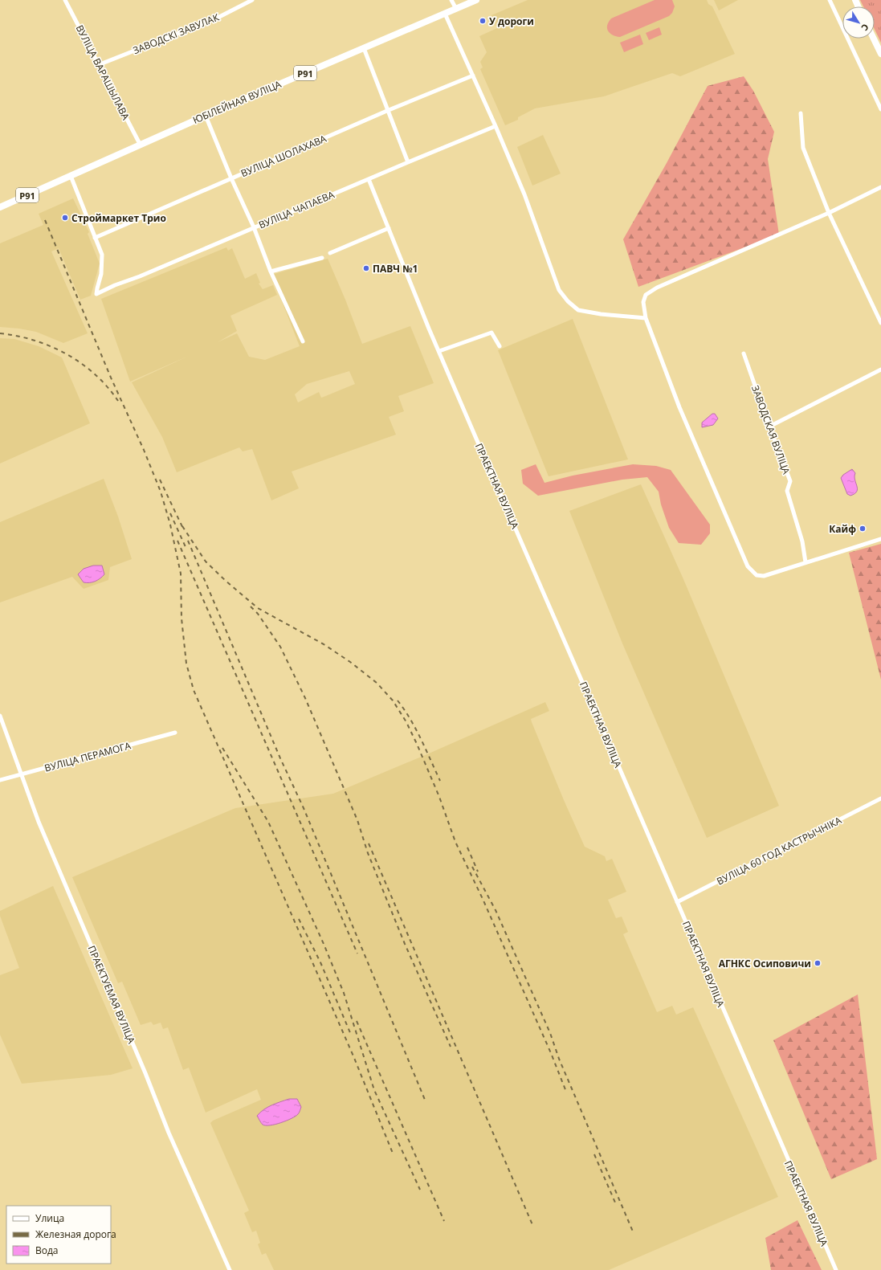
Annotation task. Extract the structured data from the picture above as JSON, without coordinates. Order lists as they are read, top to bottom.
{
  "streets": {
    "main road": ["Р91", "ЮБІЛЕЙНАЯ ВУЛІЦА"],
    "street": [
      "ЗАВОДСКІ ЗАВУЛАК",
      "ВУЛІЦА ВАРАШЫЛАВА",
      "ВУЛІЦА ШОЛАХАВА",
      "ВУЛІЦА ЧАПАЕВА",
      "ЗАВОДСКАЯ ВУЛІЦА",
      "ПРАЕКТНАЯ ВУЛІЦА",
      "ВУЛІЦА ПЕРАМОГА",
      "ВУЛІЦА 60 ГОД КАСТРЫЧНІКА",
      "ПРАЕКТУЕМАЯ ВУЛІЦА"
    ]
  },
  "crossings": [
    ["ЗАВОДСКІ ЗАВУЛАК", "ВУЛІЦА ВАРАШЫЛАВА"],
    ["ВУЛІЦА ВАРАШЫЛАВА", "ЮБІЛЕЙНАЯ ВУЛІЦА"],
    ["ВУЛІЦА ШОЛАХАВА", "ВУЛІЦА ЧАПАЕВА"],
    ["ВУЛІЦА ЧАПАЕВА", "ПРАЕКТНАЯ ВУЛІЦА"],
    ["ПРАЕКТНАЯ ВУЛІЦА", "ВУЛІЦА 60 ГОД КАСТРЫЧНІКА"],
    ["ВУЛІЦА ПЕРАМОГА", "ПРАЕКТУЕМАЯ ВУЛІЦА"]
  ],
  "places": [
    "У дороги",
    "Строймаркет Трио",
    "ПАВЧ №1",
    "Кайф",
    "АГНКС Осиповичи"
  ],
  "legend": ["Улица", "Железная дорога", "Вода"],
  "north": "bottom right"
}
